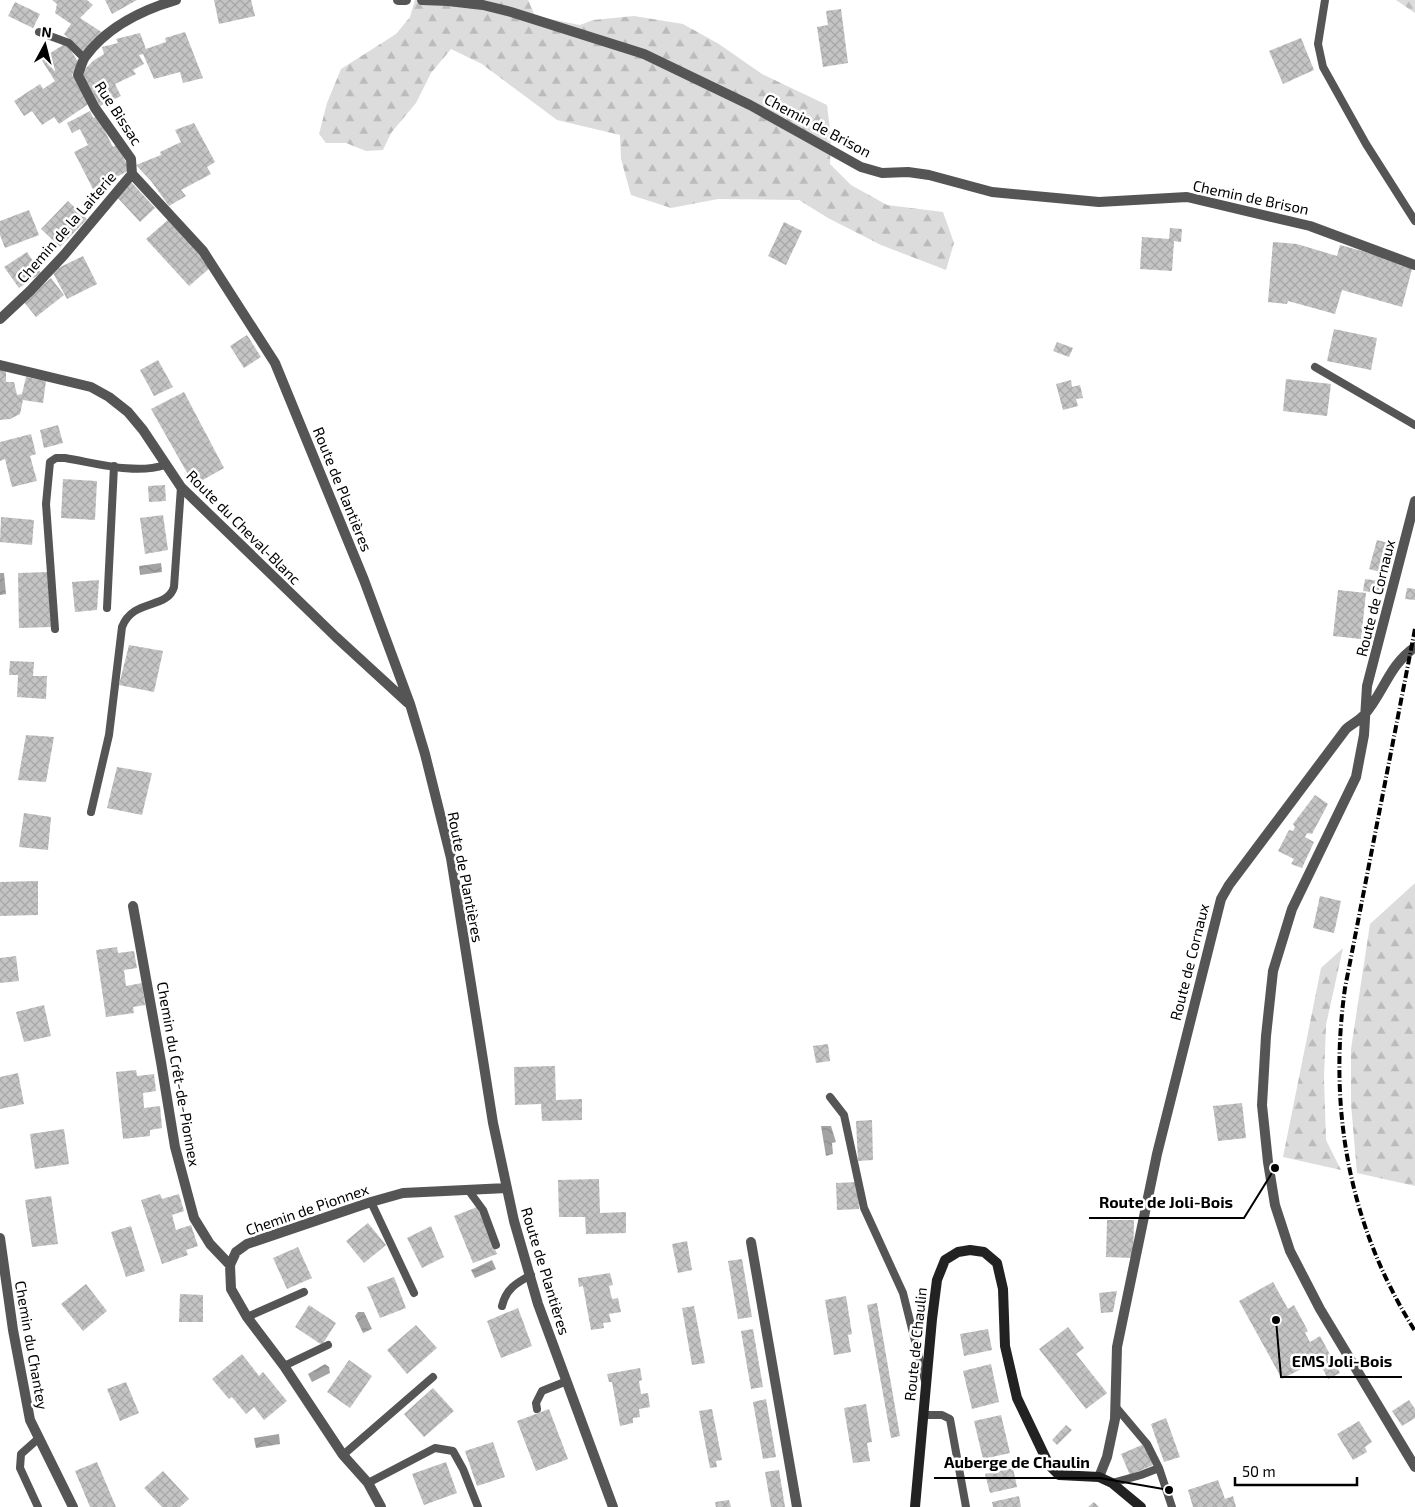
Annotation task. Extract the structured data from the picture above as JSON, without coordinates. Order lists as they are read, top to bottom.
{
  "streets": {
    "street": [
      "Rue Bissac",
      "Chemin de Brison",
      "Chemin de la Laiterie",
      "Route de Plantières",
      "Route du Cheval-Blanc",
      "Route de Cornaux",
      "Chemin du Crêt-de-Pionnex",
      "Chemin de Pionnex",
      "Route de Chaulin",
      "Chemin du Chantey"
    ]
  },
  "crossings": [
    ["Rue Bissac", "Chemin de la Laiterie"],
    ["Rue Bissac", "Route de Plantières"],
    ["Route de Plantières", "Route du Cheval-Blanc"],
    ["Route de Plantières", "Chemin de Pionnex"],
    ["Route de Cornaux", "Route de Chaulin"],
    ["Chemin du Crêt-de-Pionnex", "Chemin de Pionnex"]
  ],
  "places": ["Route de Joli-Bois", "EMS Joli-Bois", "Auberge de Chaulin"],
  "scale_bar": "50 m",
  "north": "top"
}
